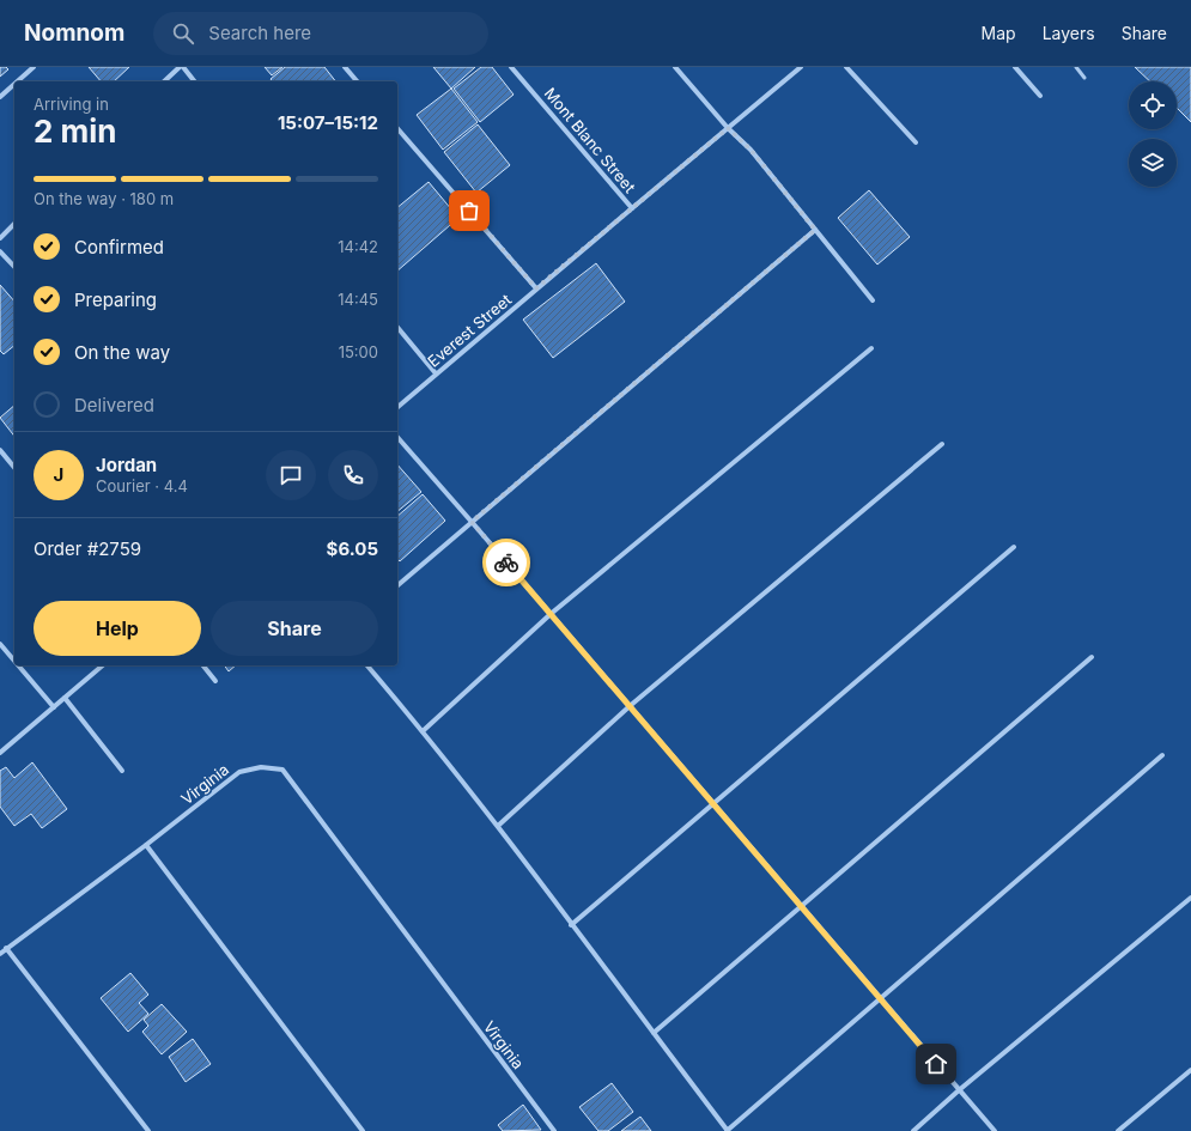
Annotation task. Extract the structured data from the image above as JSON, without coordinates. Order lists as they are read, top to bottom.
{
  "streets": {
    "street": ["Mont Blanc Street", "Everest Street", "Virginia"]
  },
  "crossings": [
    ["Mont Blanc Street", "Everest Street"]
  ],
  "page": {
    "header": "Nomnom",
    "search": "Search here",
    "nav": ["Map", "Layers", "Share"],
    "heading": ["2 min", "Arriving in", "15:07–15:12"],
    "panel": [
      "Jordan",
      "Courier · 4.4",
      "Order #2759",
      "$6.05"
    ],
    "bar": "On the way · 180 m",
    "list": [
      ["Confirmed", "14:42"],
      ["Preparing", "14:45"],
      ["On the way", "15:00"],
      "Delivered"
    ],
    "round": "J",
    "buttons": ["Help", "Share"]
  }
}
